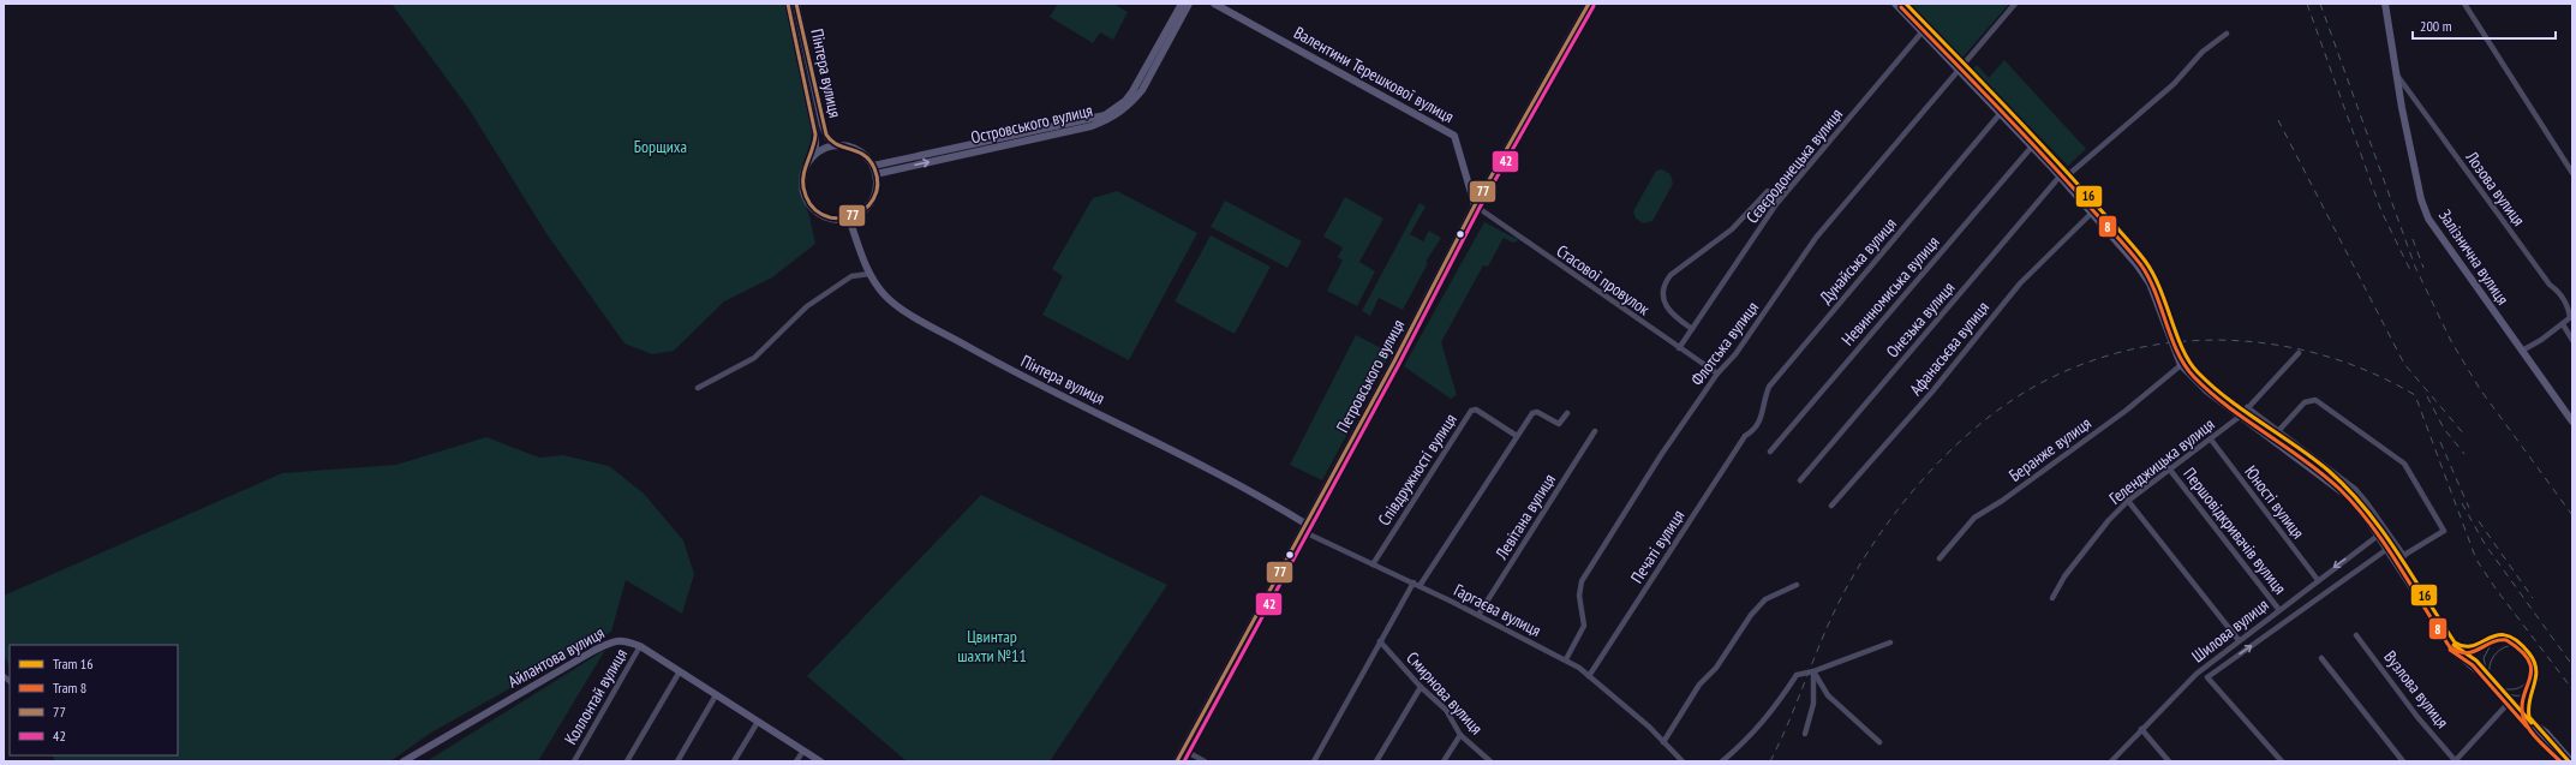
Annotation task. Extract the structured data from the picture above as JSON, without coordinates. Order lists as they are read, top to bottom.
{
  "streets": {
    "street": [
      "Пінтера вулиця",
      "Валентини Терешкової вулиця",
      "Островського вулиця",
      "Сєвєродонецька вулиця",
      "Лозова вулиця",
      "Залізнична вулиця",
      "Дунайська вулиця",
      "Стасової провулок",
      "Невинномиська вулиця",
      "Онезька вулиця",
      "Флотська вулиця",
      "Афанасьєва вулиця",
      "Петровського вулиця",
      "Беранже вулиця",
      "Геленджицька вулиця",
      "Співдружності вулиця",
      "Юності вулиця",
      "Левітана вулиця",
      "Першовідкривачів вулиця",
      "Печаті вулиця",
      "Гаргаєва вулиця",
      "Шилова вулиця",
      "Айлантова вулиця",
      "Вузлова вулиця",
      "Смирнова вулиця",
      "Коллонтай вулиця"
    ]
  },
  "crossings": [
    ["Пінтера вулиця", "Островського вулиця"],
    ["Пінтера вулиця", "Петровського вулиця"],
    ["Пінтера вулиця", "Гаргаєва вулиця"],
    ["Валентини Терешкової вулиця", "Стасової провулок"],
    ["Валентини Терешкової вулиця", "Петровського вулиця"],
    ["Сєвєродонецька вулиця", "Стасової провулок"],
    ["Лозова вулиця", "Залізнична вулиця"],
    ["Дунайська вулиця", "Печаті вулиця"],
    ["Стасової провулок", "Флотська вулиця"],
    ["Стасової провулок", "Петровського вулиця"],
    ["Флотська вулиця", "Гаргаєва вулиця"],
    ["Петровського вулиця", "Гаргаєва вулиця"],
    ["Геленджицька вулиця", "Юності вулиця"],
    ["Геленджицька вулиця", "Першовідкривачів вулиця"],
    ["Співдружності вулиця", "Гаргаєва вулиця"],
    ["Юності вулиця", "Шилова вулиця"],
    ["Левітана вулиця", "Гаргаєва вулиця"],
    ["Першовідкривачів вулиця", "Шилова вулиця"],
    ["Печаті вулиця", "Гаргаєва вулиця"],
    ["Айлантова вулиця", "Коллонтай вулиця"]
  ],
  "parks": ["Борщиха", "Цвинтар шахти №11"],
  "lines": [
    "tram line 16",
    "transit line 77",
    "transit line 42",
    "tram line 8"
  ],
  "legend": [
    "Tram 16",
    "Tram 8",
    "77",
    "42"
  ],
  "scale_bar": "200 m"
}
